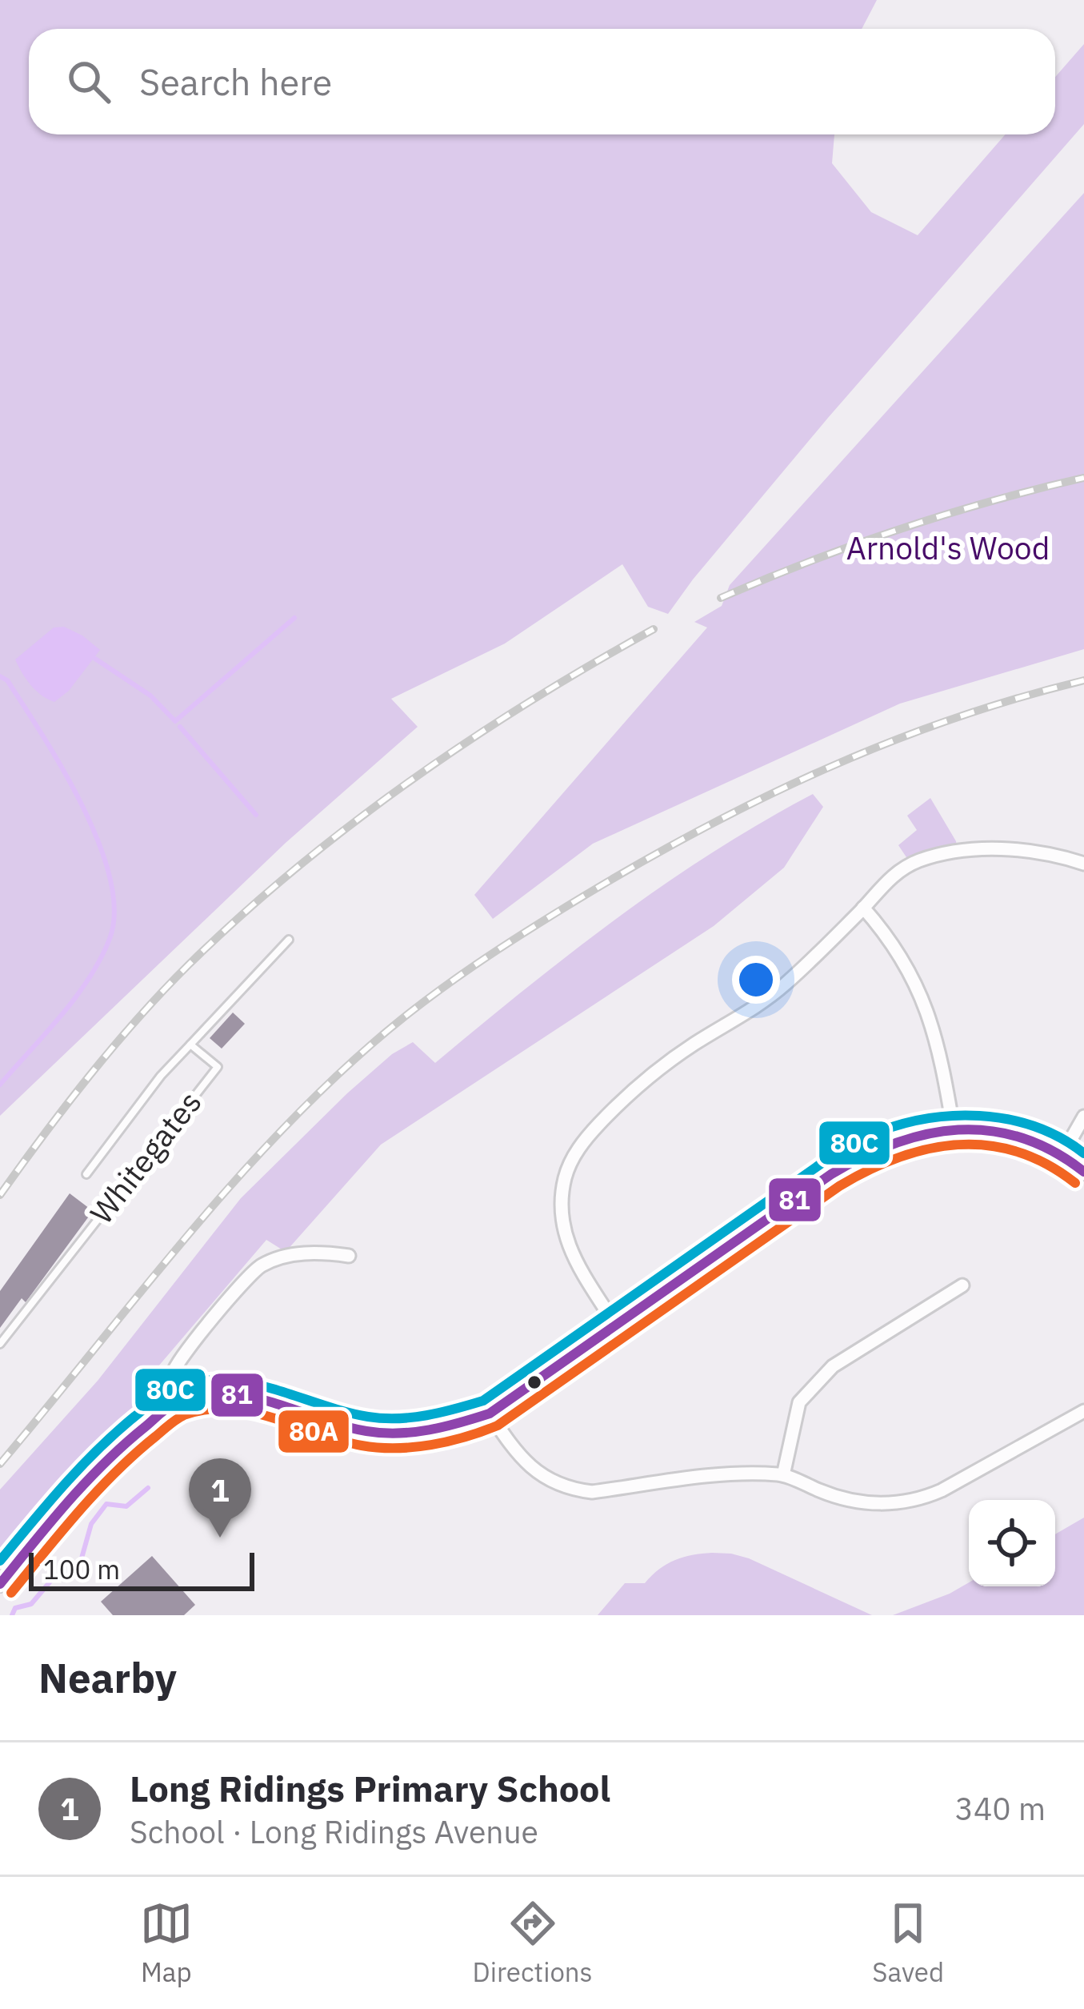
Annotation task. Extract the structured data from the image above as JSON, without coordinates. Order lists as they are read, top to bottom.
{
  "streets": {
    "lane": ["Whitegates"]
  },
  "parks": ["Arnold's Wood"],
  "lines": ["transit line 80C", "transit line 81", "transit line 80A"],
  "scale_bar": "100 m",
  "page": {
    "search": "Search here",
    "pins": "1",
    "scale": "100 m",
    "heading": "Nearby",
    "list": [
      {
        "mark": "1",
        "name": "Long Ridings Primary School",
        "note": "School · Long Ridings Avenue",
        "value": "340 m"
      }
    ],
    "nav": ["Map", "Directions", "Saved"]
  }
}
